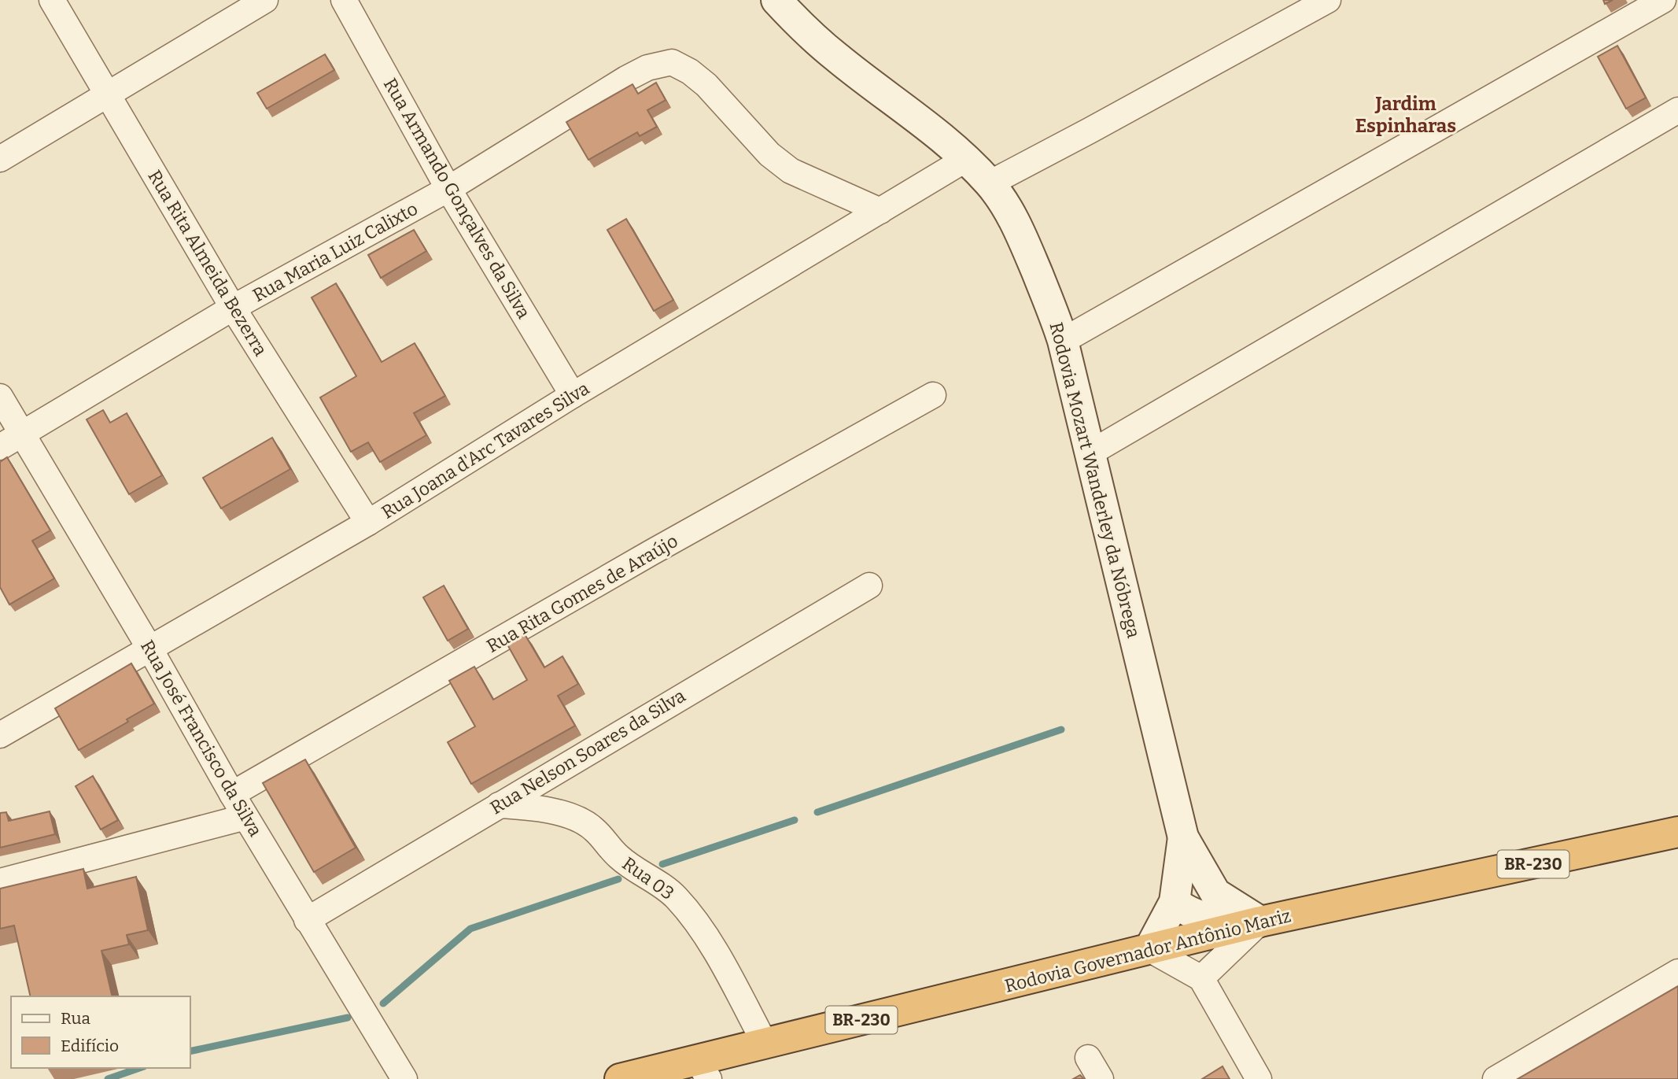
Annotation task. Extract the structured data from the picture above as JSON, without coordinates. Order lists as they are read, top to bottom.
{
  "streets": {
    "highway": ["BR-230", "Rodovia Governador Antônio Mariz"],
    "main road": ["Rodovia Mozart Wanderley da Nóbrega"],
    "street": [
      "Rua Armando Gonçalves da Silva",
      "Rua Maria Luiz Calixto",
      "Rua Rita Almeida Bezerra",
      "Rua Joana d'Arc Tavares Silva",
      "Rua Rita Gomes de Araújo",
      "Rua José Francisco da Silva",
      "Rua Nelson Soares da Silva",
      "Rua 03"
    ]
  },
  "crossings": [
    ["Rua Armando Gonçalves da Silva", "Rua Maria Luiz Calixto"],
    ["Rua Armando Gonçalves da Silva", "Rua Joana d'Arc Tavares Silva"],
    ["Rua Maria Luiz Calixto", "Rua Rita Almeida Bezerra"],
    ["Rua Maria Luiz Calixto", "Rua Joana d'Arc Tavares Silva"],
    ["Rua Maria Luiz Calixto", "Rua José Francisco da Silva"],
    ["Rua Rita Almeida Bezerra", "Rua Joana d'Arc Tavares Silva"],
    ["Rua Joana d'Arc Tavares Silva", "Rodovia Mozart Wanderley da Nóbrega"],
    ["Rua Joana d'Arc Tavares Silva", "Rua José Francisco da Silva"],
    ["Rodovia Mozart Wanderley da Nóbrega", "Rodovia Governador Antônio Mariz"],
    ["Rua Rita Gomes de Araújo", "Rua José Francisco da Silva"],
    ["Rua José Francisco da Silva", "Rua Nelson Soares da Silva"],
    ["Rua Nelson Soares da Silva", "Rua 03"],
    ["Rua 03", "Rodovia Governador Antônio Mariz"]
  ],
  "districts": ["Jardim Espinharas"],
  "legend": ["Rua", "Edifício"]
}
